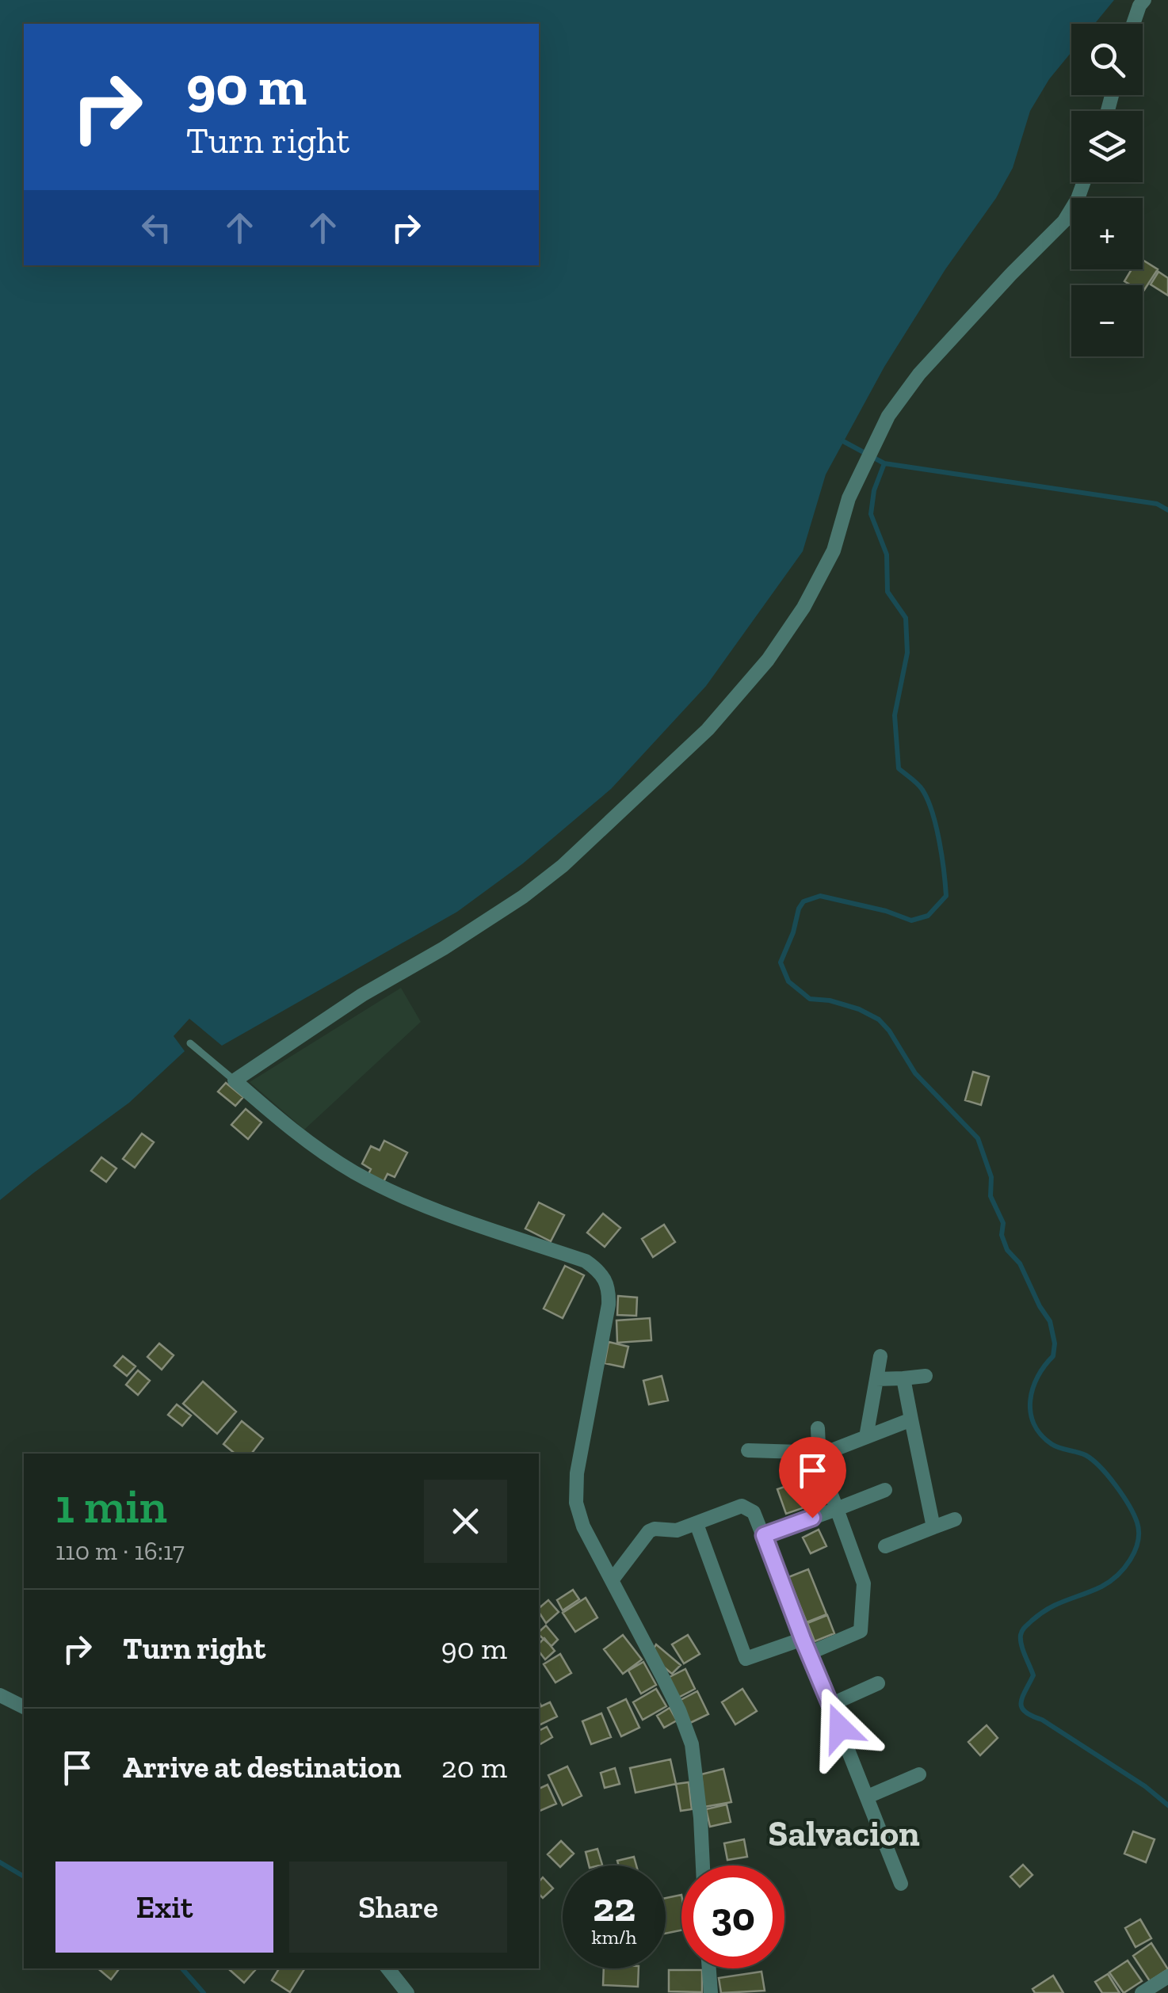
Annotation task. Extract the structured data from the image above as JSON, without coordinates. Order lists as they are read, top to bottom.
{
  "districts": ["Salvacion"],
  "page": {
    "map_buttons": ["+", "−"],
    "turn": ["90 m", "Turn right"],
    "heading": ["1 min", "110 m · 16:17"],
    "list": [
      {
        "name": "Turn right",
        "value": "90 m"
      },
      {
        "name": "Arrive at destination",
        "value": "20 m"
      }
    ],
    "buttons": ["Exit", "Share"],
    "speed": "22 km/h",
    "limit": "30"
  }
}
